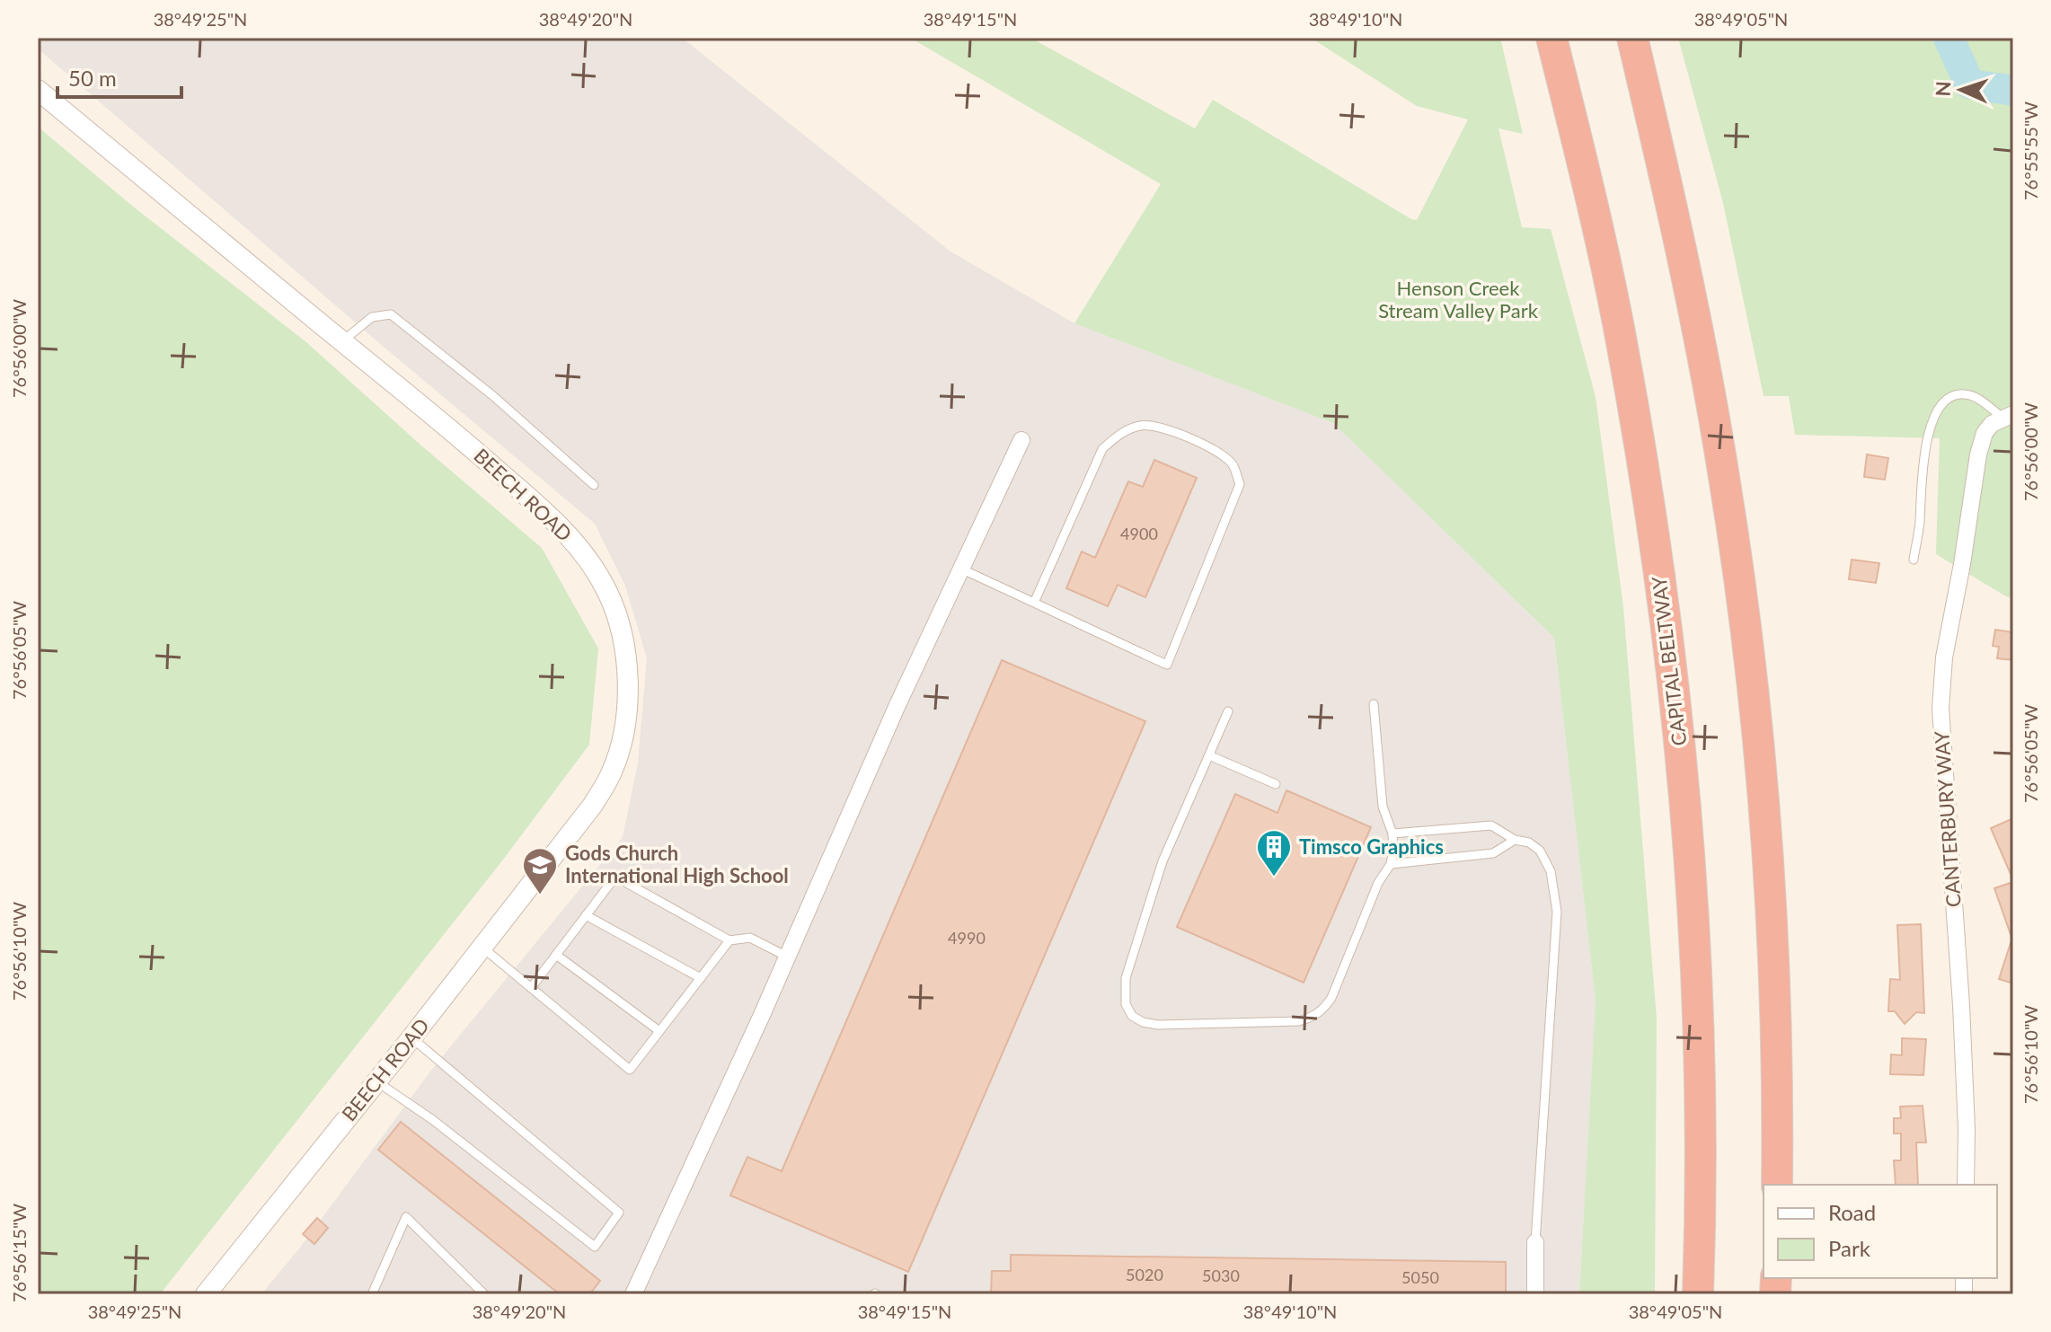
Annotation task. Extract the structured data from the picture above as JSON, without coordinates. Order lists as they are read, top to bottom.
{
  "streets": {
    "highway": ["CAPITAL BELTWAY"],
    "street": ["BEECH ROAD", "CANTERBURY WAY"]
  },
  "parks": ["Henson Creek Stream Valley Park"],
  "places": {
    "building": ["Timsco Graphics"],
    "school or university": ["Gods Church International High School"]
  },
  "house_numbers": [
    "4900",
    "4990",
    "5020",
    "5030",
    "5050"
  ],
  "legend": ["Road", "Park"],
  "scale_bar": "50 m",
  "north": "left",
  "coordinates": [
    "38°49'25\"N",
    "38°49'20\"N",
    "38°49'15\"N",
    "38°49'10\"N",
    "38°49'05\"N",
    "76°55'55\"W",
    "76°56'00\"W",
    "76°56'05\"W",
    "76°56'10\"W",
    "76°56'15\"W"
  ]
}
